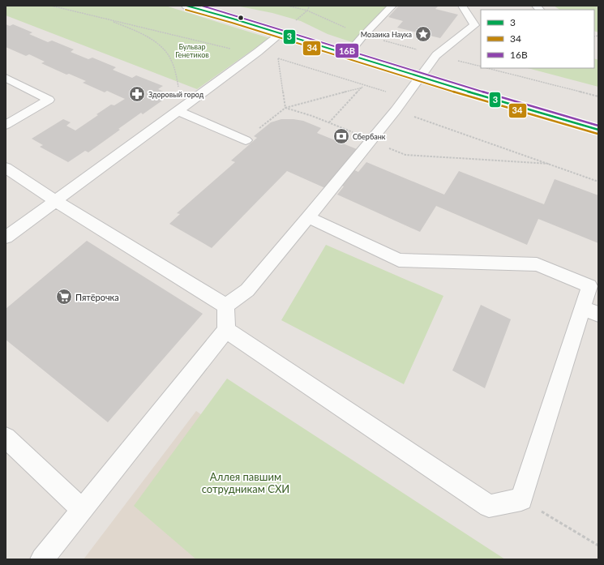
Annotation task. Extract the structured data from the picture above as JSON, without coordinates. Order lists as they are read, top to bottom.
{
  "parks": ["Бульвар Генетиков", "Аллея павшим сотрудникам СХИ"],
  "places": {
    "place": ["Мозаика Наука"],
    "pharmacy": ["Здоровый город"],
    "bank": ["Сбербанк"],
    "supermarket": ["Пятёрочка"]
  },
  "lines": ["transit line 3", "transit line 16В", "transit line 34"],
  "legend": ["3", "34", "16В"]
}
